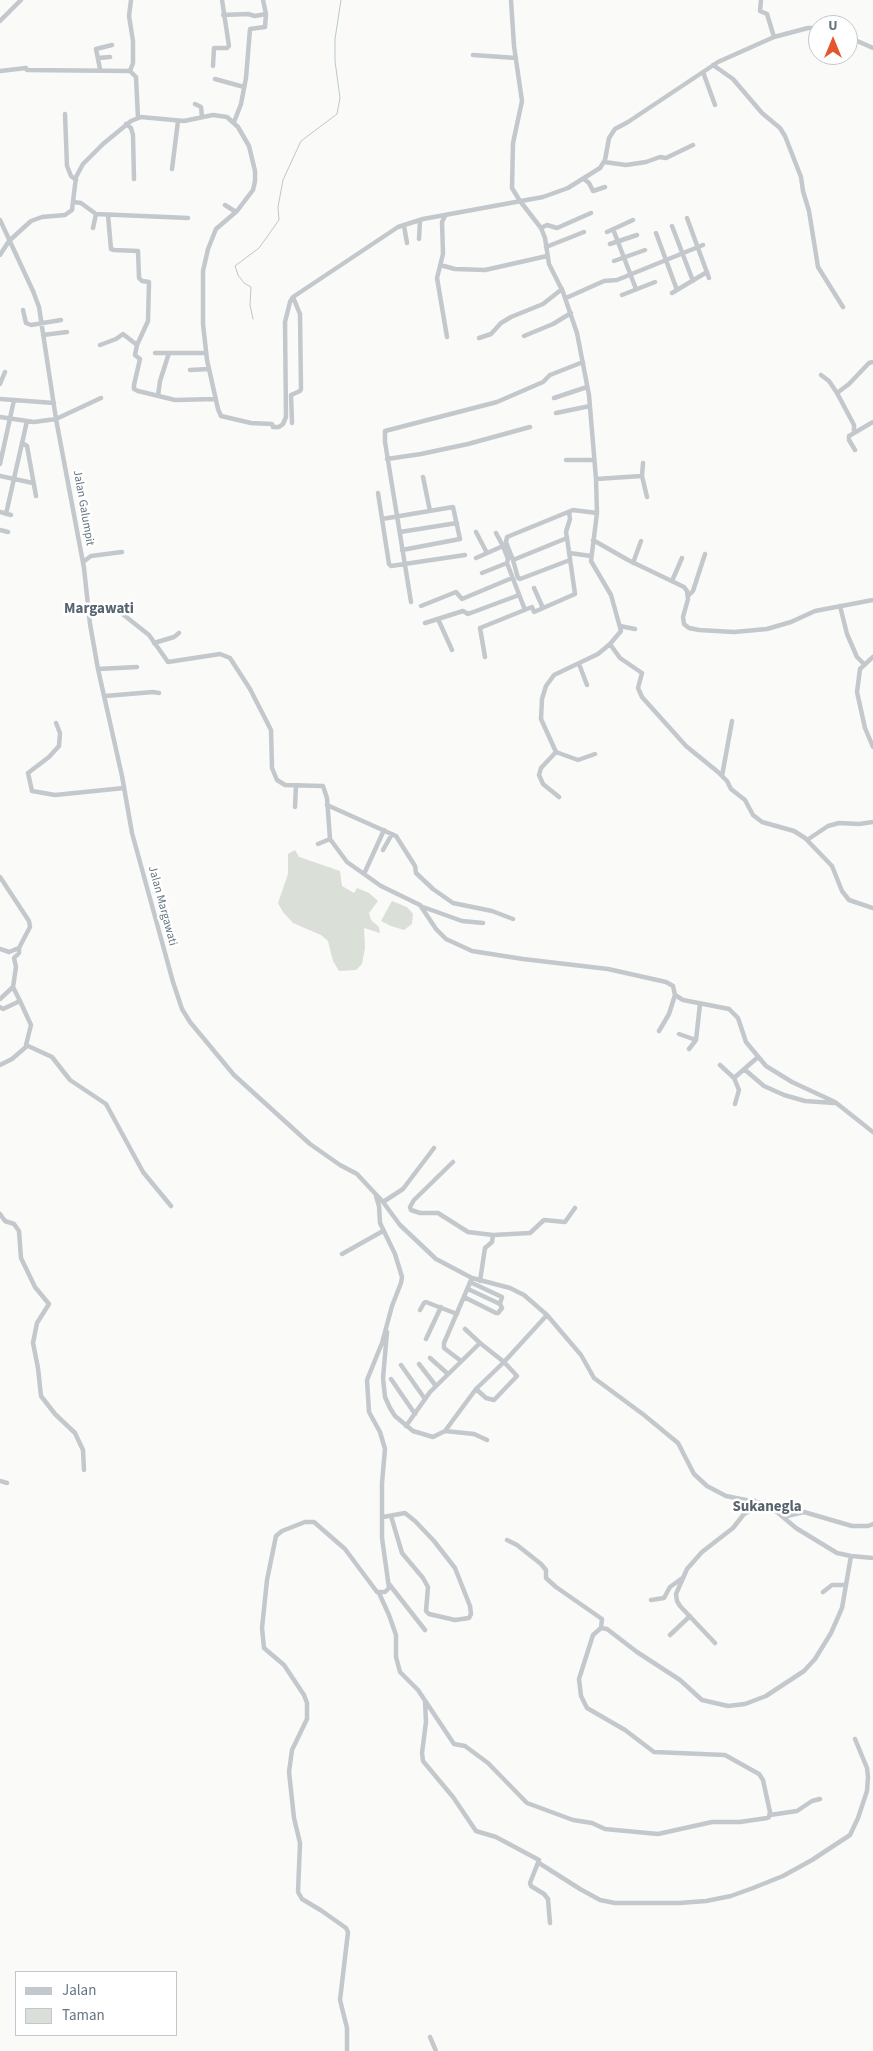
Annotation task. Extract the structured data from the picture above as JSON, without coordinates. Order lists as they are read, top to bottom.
{
  "streets": {
    "street": ["Jalan Galumpit", "Jalan Margawati"]
  },
  "crossings": [
    ["Jalan Galumpit", "Jalan Margawati"]
  ],
  "districts": ["Margawati", "Sukanegla"],
  "legend": ["Jalan", "Taman"],
  "north": "top"
}
